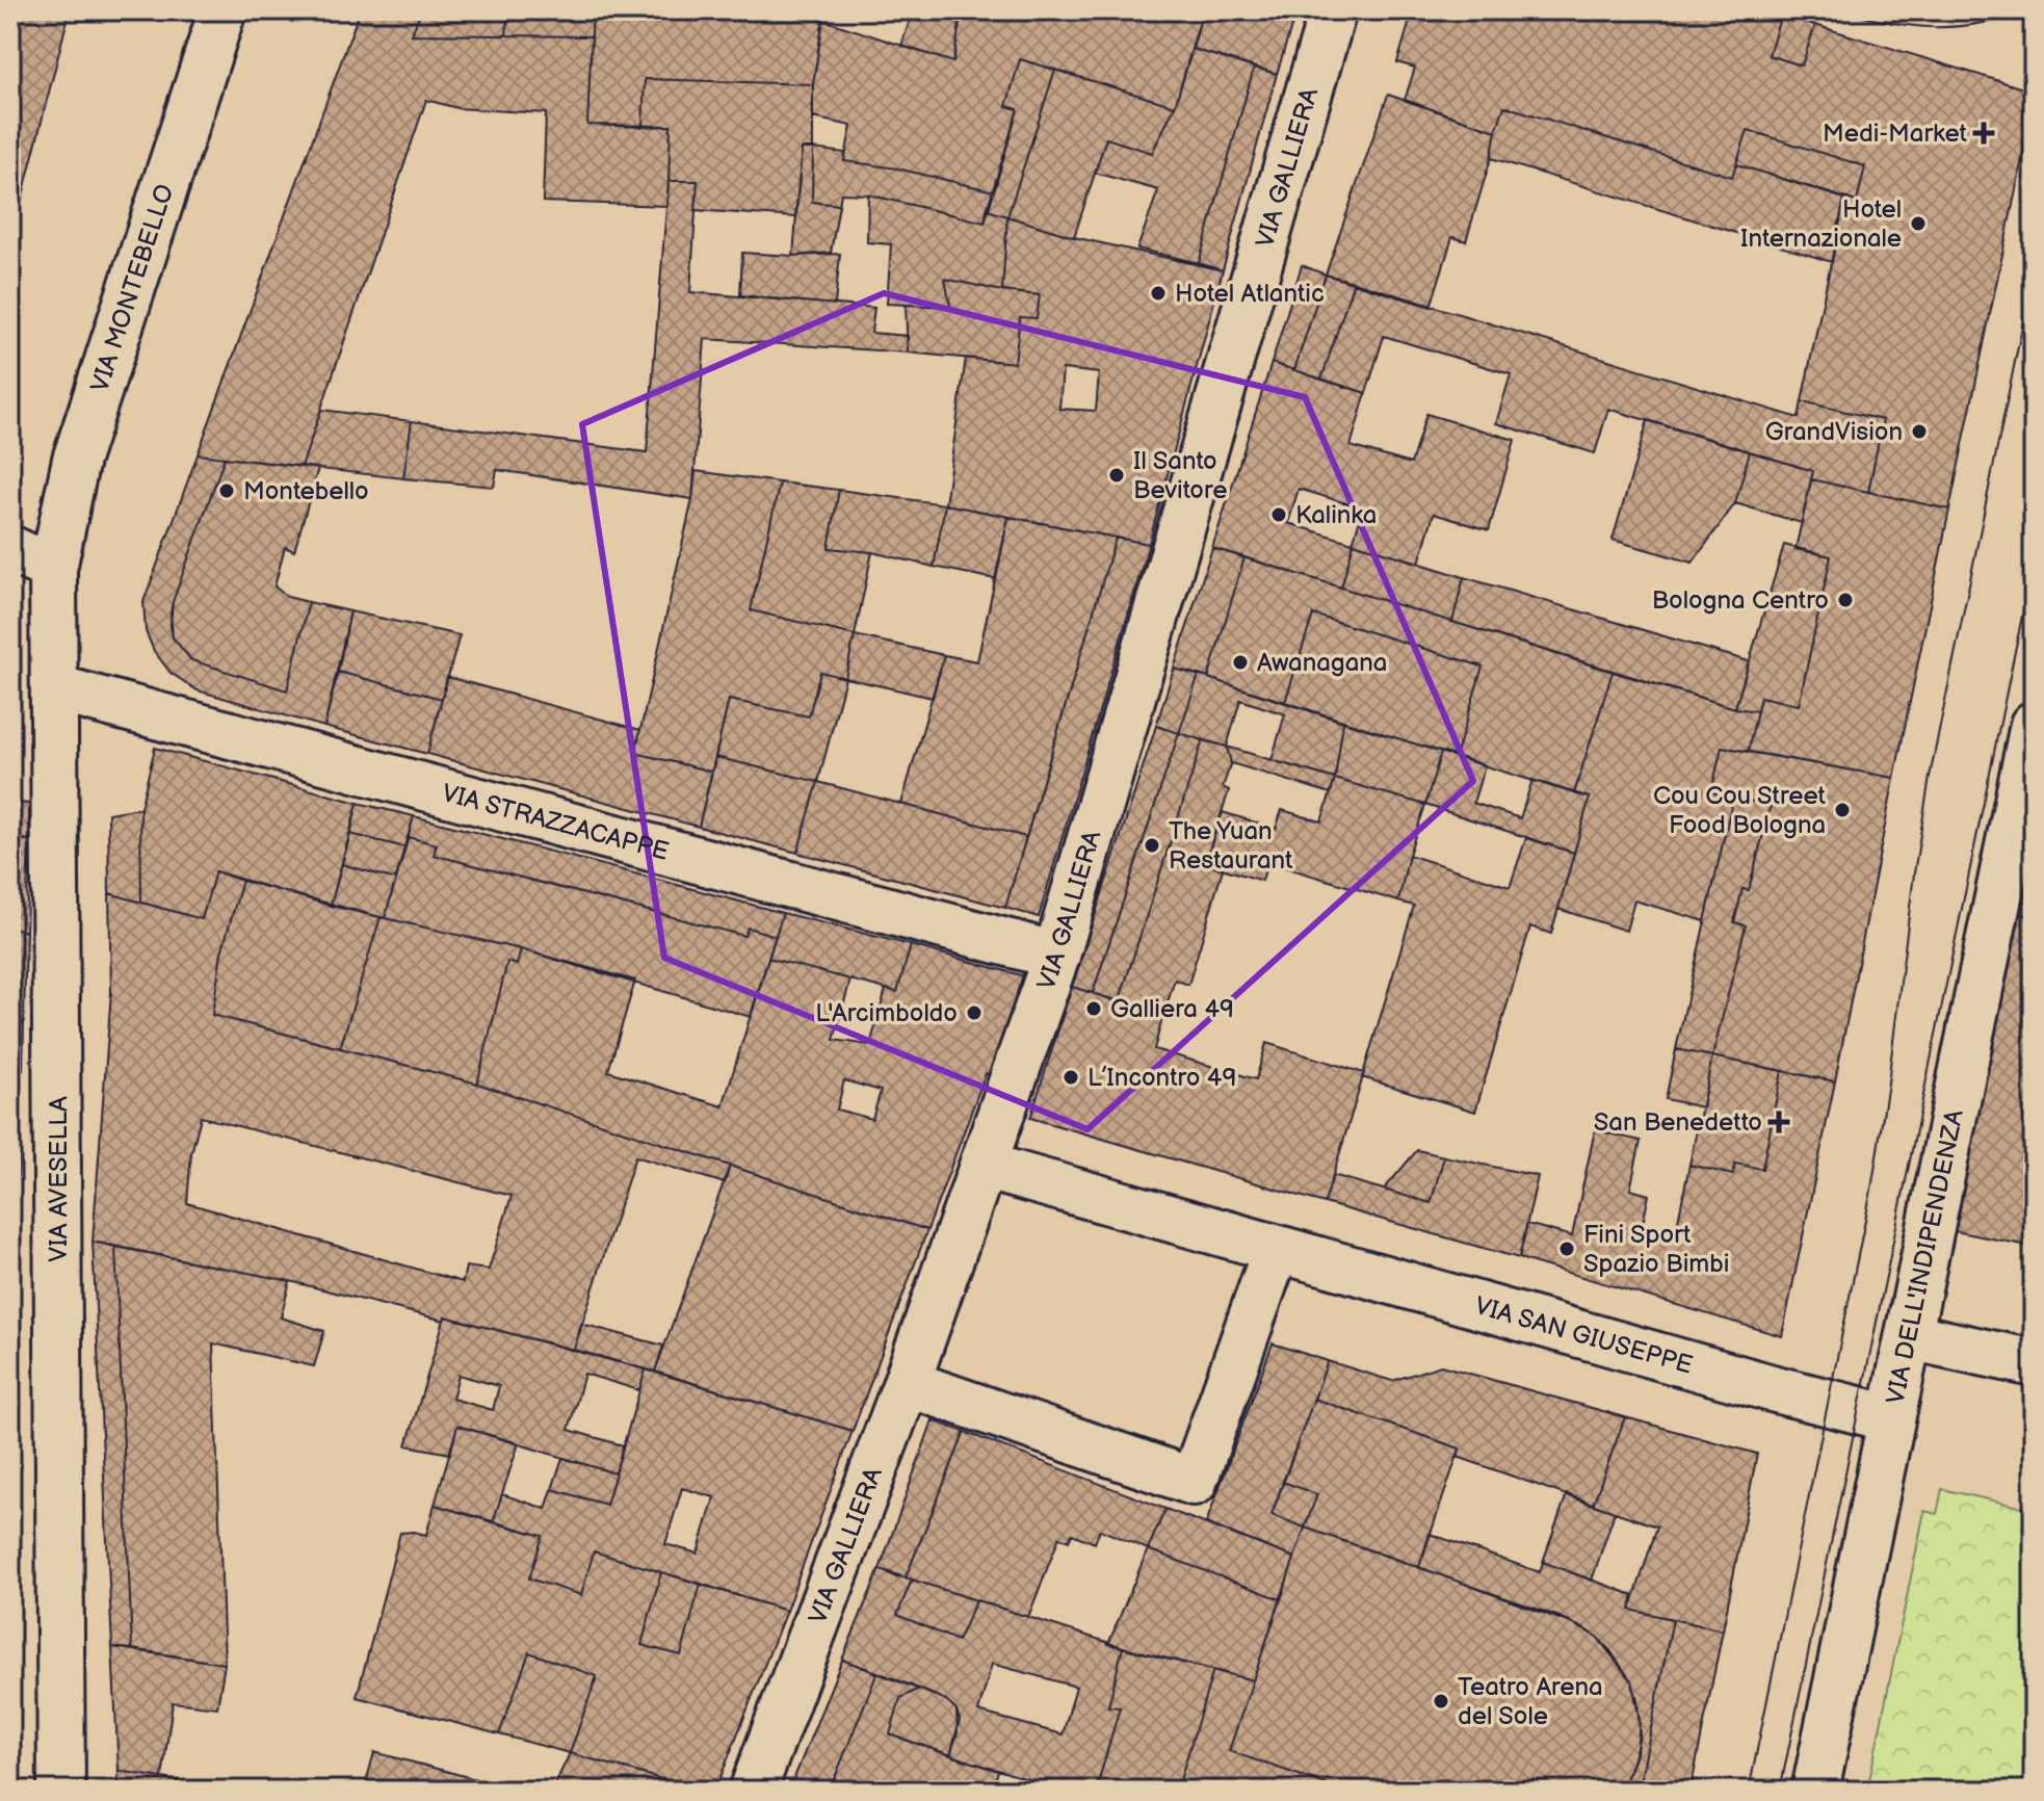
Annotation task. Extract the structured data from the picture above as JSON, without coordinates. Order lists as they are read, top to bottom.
{
  "streets": {
    "street": [
      "VIA GALLIERA",
      "VIA MONTEBELLO",
      "VIA STRAZZACAPPE",
      "VIA AVESELLA",
      "VIA DELL'INDIPENDENZA",
      "VIA SAN GIUSEPPE"
    ]
  },
  "crossings": [
    ["VIA GALLIERA", "VIA STRAZZACAPPE"],
    ["VIA GALLIERA", "VIA SAN GIUSEPPE"],
    ["VIA MONTEBELLO", "VIA AVESELLA"],
    ["VIA STRAZZACAPPE", "VIA AVESELLA"],
    ["VIA DELL'INDIPENDENZA", "VIA SAN GIUSEPPE"]
  ],
  "places": {
    "health": ["Medi-Market", "San Benedetto"],
    "other": [
      "Hotel Internazionale",
      "Hotel Atlantic",
      "GrandVision",
      "Il Santo Bevitore",
      "Montebello",
      "Kalinka",
      "Bologna Centro",
      "Awanagana",
      "Cou Cou Street Food Bologna",
      "The Yuan Restaurant",
      "Galliera 49",
      "L'Arcimboldo",
      "L’Incontro 49",
      "Fini Sport Spazio Bimbi",
      "Teatro Arena del Sole"
    ]
  }
}
